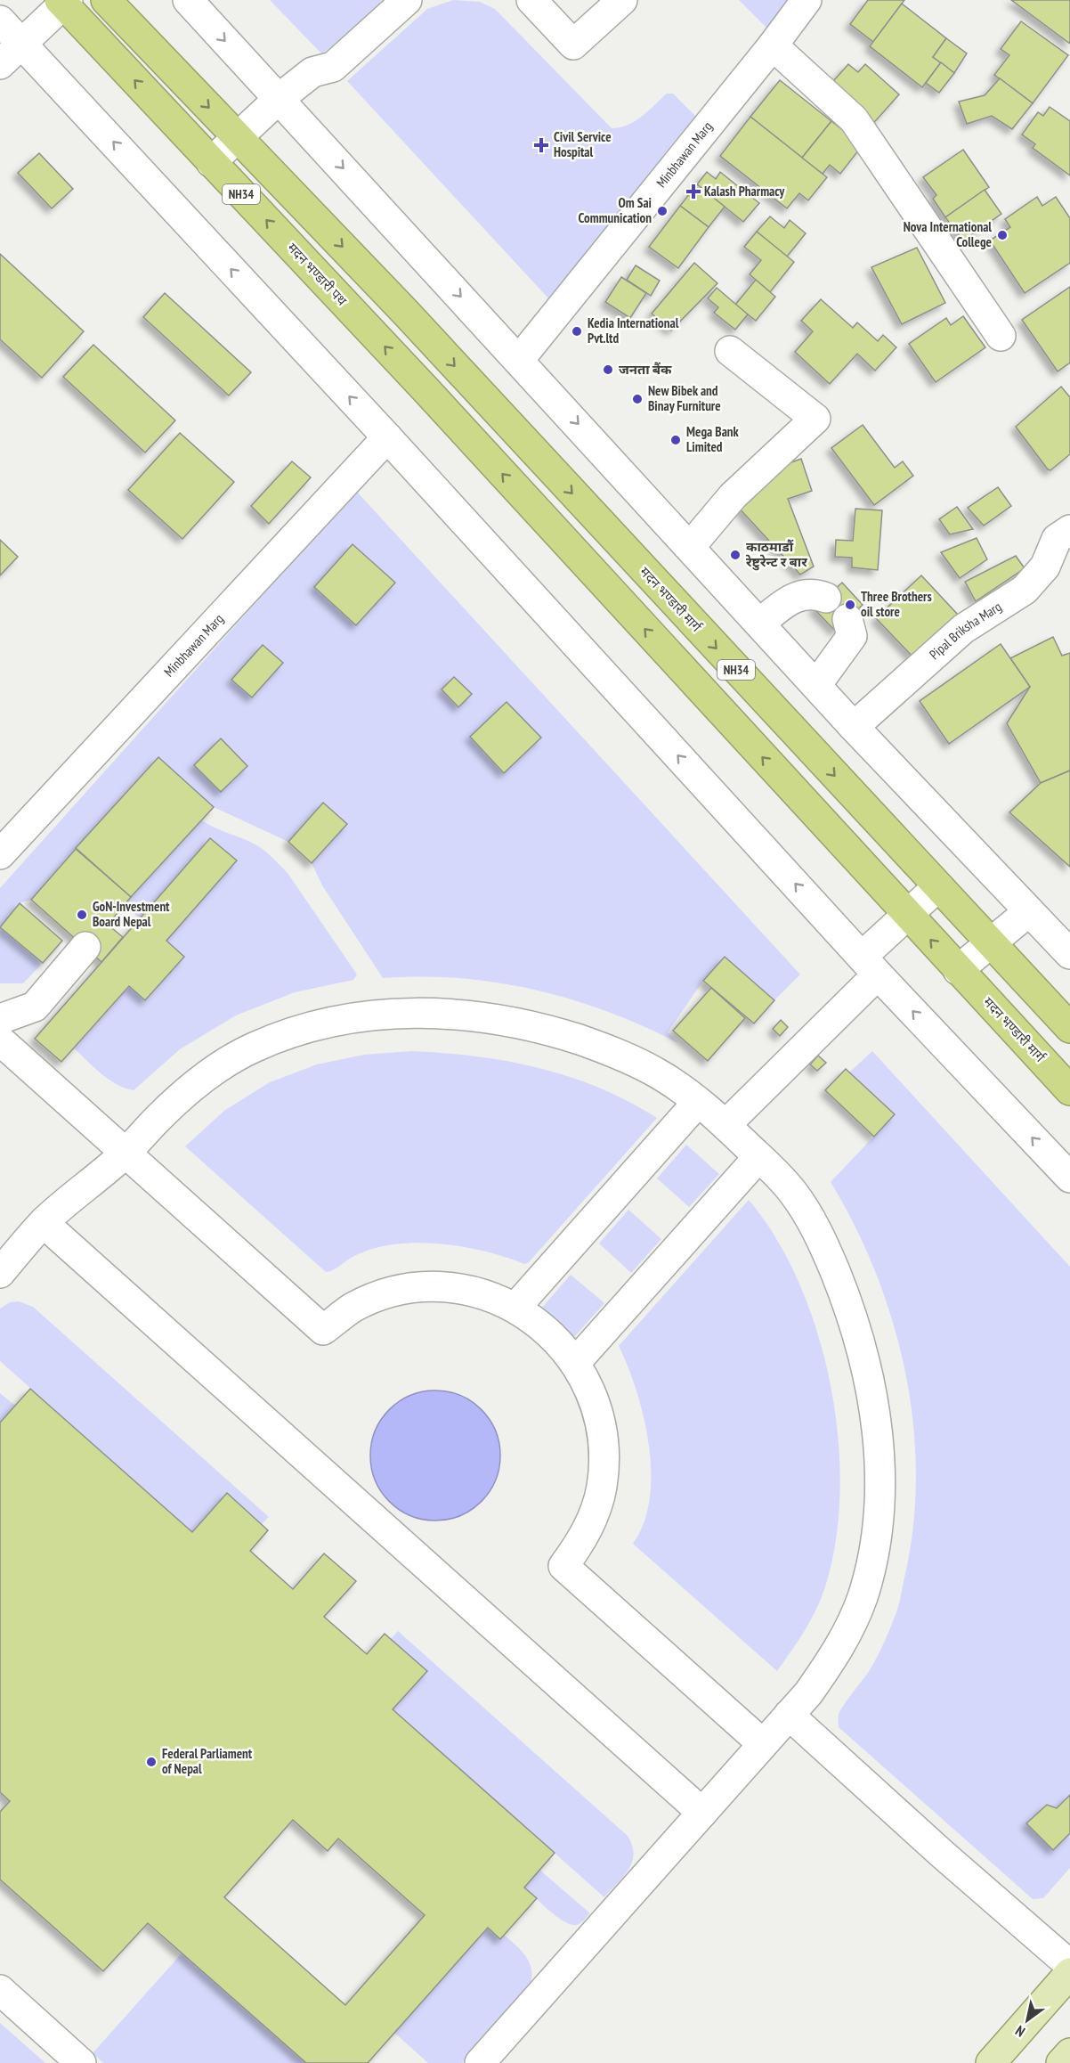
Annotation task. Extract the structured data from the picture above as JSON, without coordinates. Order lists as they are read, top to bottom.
{
  "streets": {
    "highway": ["NH34", "मदन भण्डारी पथ", "मदन भण्डारी मार्ग"],
    "street": ["Minbhawan Marg", "Pipal Briksha Marg"]
  },
  "crossings": [
    ["NH34", "मदन भण्डारी मार्ग"],
    ["मदन भण्डारी पथ", "मदन भण्डारी मार्ग"]
  ],
  "places": {
    "health": ["Civil Service Hospital", "Kalash Pharmacy"],
    "other": [
      "Om Sai Communication",
      "Nova International College",
      "Kedia International Pvt.ltd",
      "जनता बैंक",
      "New Bibek and Binay Furniture",
      "Mega Bank Limited",
      "काठमाडौं रेष्टुरेन्ट र बार",
      "Three Brothers oil store",
      "GoN-Investment Board Nepal",
      "Federal Parliament of Nepal"
    ]
  },
  "north": "bottom left"
}
